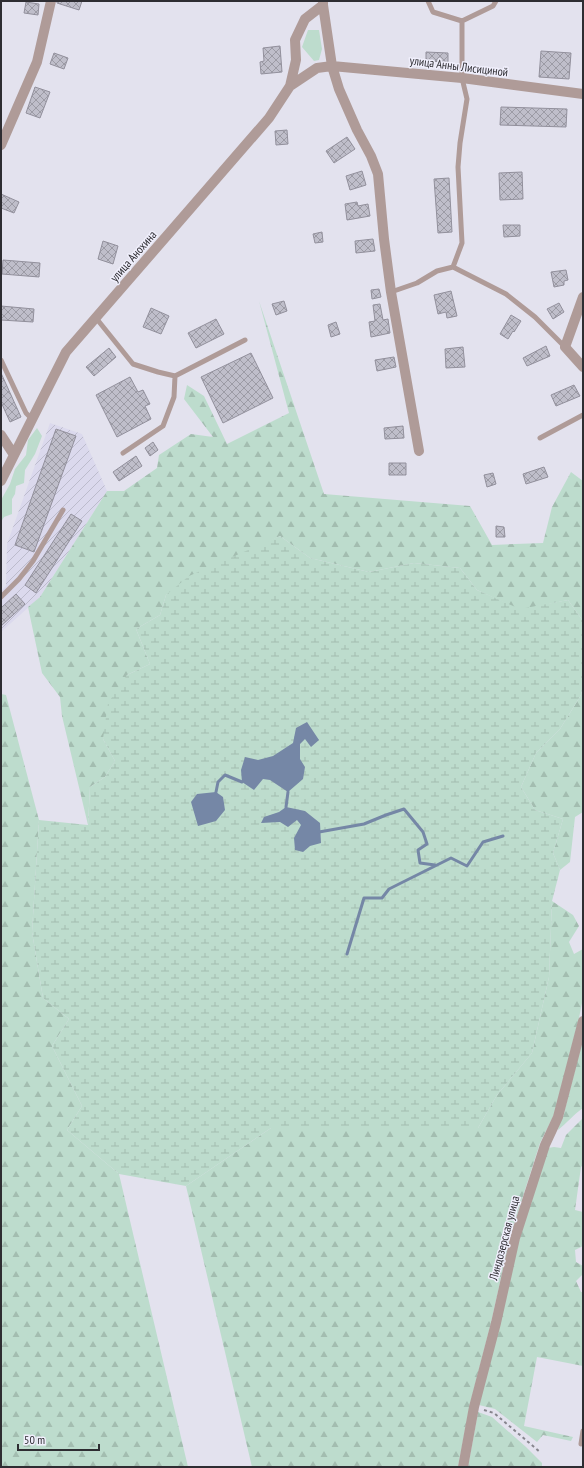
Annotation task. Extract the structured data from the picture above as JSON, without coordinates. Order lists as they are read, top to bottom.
{
  "streets": {
    "street": ["улица Анны Лисициной", "улица Анохина", "Линдозерская улица"]
  },
  "crossings": [
    ["улица Анны Лисициной", "улица Анохина"]
  ],
  "scale_bar": "50 m"
}
